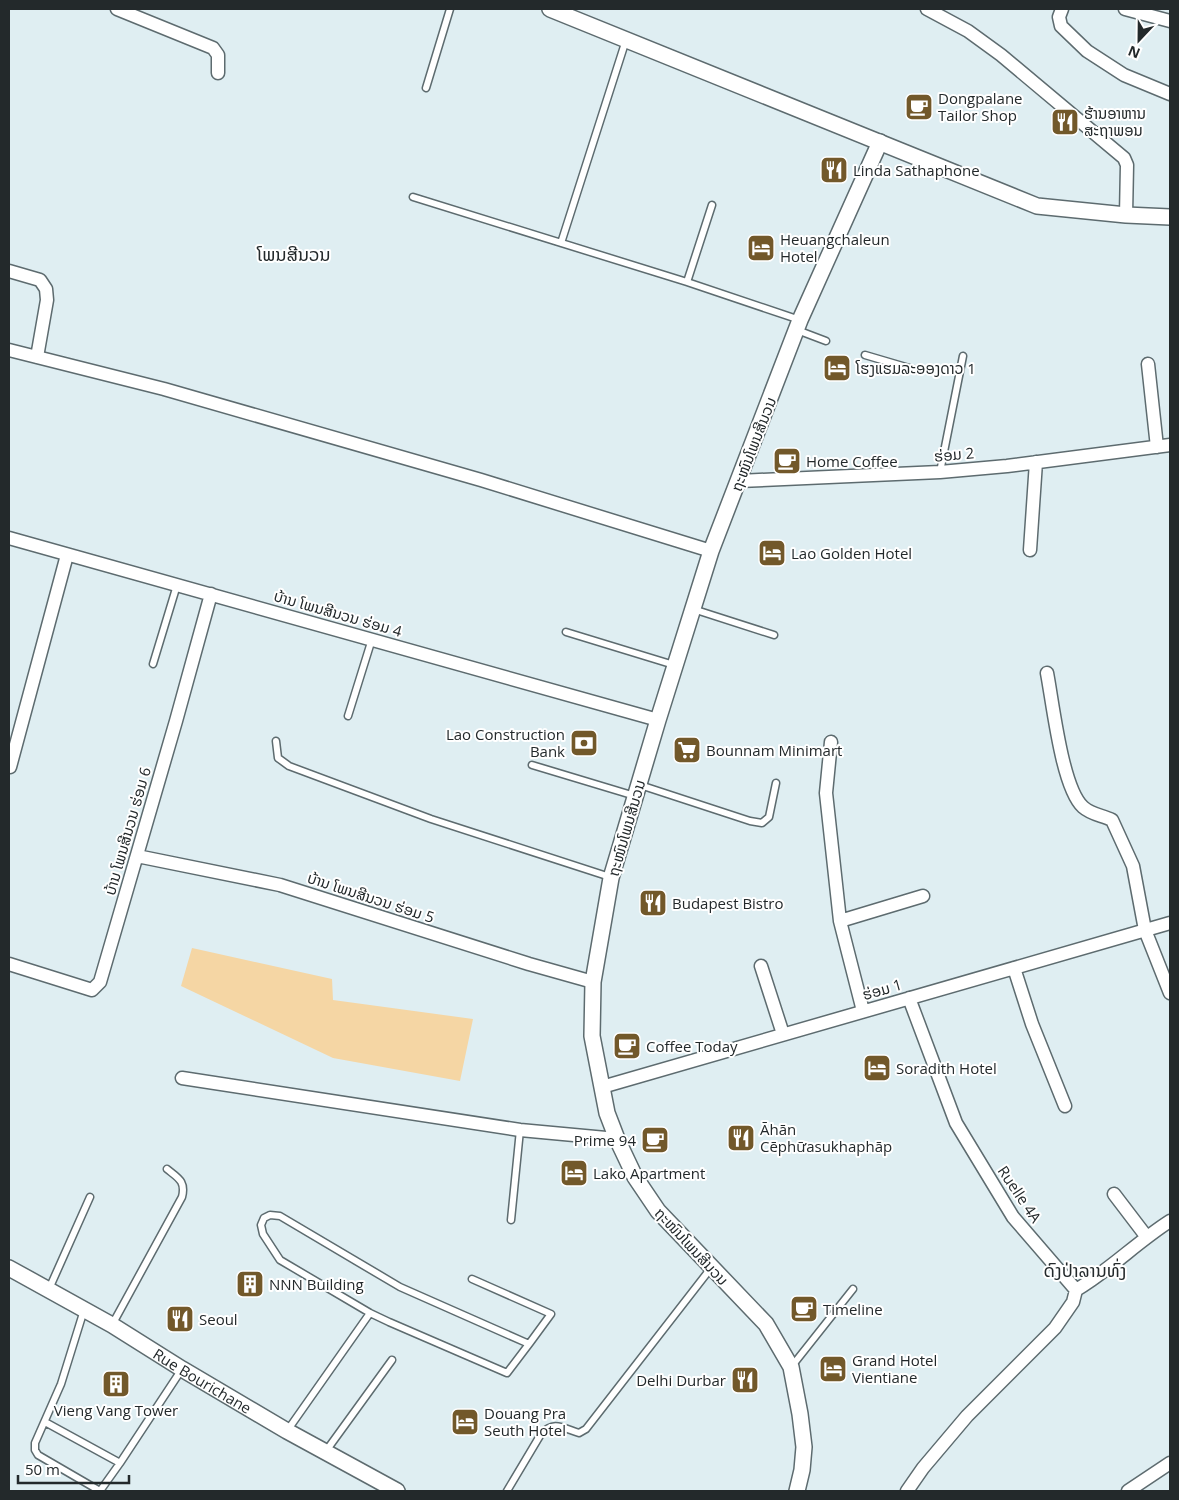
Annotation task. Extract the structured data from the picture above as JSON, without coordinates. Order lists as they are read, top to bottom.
{
  "streets": {
    "street": [
      "ຖະໜົນໂພນສີນວນ",
      "ຮ່ອມ 2",
      "ບ້ານ ໂພນສີນວນ ຮ່ອມ 4",
      "ບ້ານ ໂພນສີນວນ ຮ່ອມ 6",
      "ບ້ານ ໂພນສີນວນ ຮ່ອມ 5",
      "ຮ່ອມ 1",
      "Ruelle 4A",
      "Rue Bourichane"
    ]
  },
  "crossings": [
    ["ຖະໜົນໂພນສີນວນ", "ຮ່ອມ 2"],
    ["ຖະໜົນໂພນສີນວນ", "ບ້ານ ໂພນສີນວນ ຮ່ອມ 4"],
    ["ຖະໜົນໂພນສີນວນ", "ບ້ານ ໂພນສີນວນ ຮ່ອມ 5"],
    ["ຖະໜົນໂພນສີນວນ", "ຮ່ອມ 1"],
    ["ບ້ານ ໂພນສີນວນ ຮ່ອມ 4", "ບ້ານ ໂພນສີນວນ ຮ່ອມ 6"],
    ["ບ້ານ ໂພນສີນວນ ຮ່ອມ 6", "ບ້ານ ໂພນສີນວນ ຮ່ອມ 5"],
    ["ຮ່ອມ 1", "Ruelle 4A"]
  ],
  "districts": ["ໂພນສີນວນ", "ດົງປ່າລານທົ່ງ"],
  "places": {
    "cafe": [
      "Dongpalane Tailor Shop",
      "Home Coffee",
      "Coffee Today",
      "Prime 94",
      "Timeline"
    ],
    "restaurant": [
      "ຮ້ານອາຫານ ສະຖາພອນ",
      "Linda Sathaphone",
      "Budapest Bistro",
      "Āhān Cēphư̄asukhaphāp",
      "Seoul",
      "Delhi Durbar"
    ],
    "hotel": [
      "Heuangchaleun Hotel",
      "ໂຮງແຮມລະອອງດາວ 1",
      "Lao Golden Hotel",
      "Soradith Hotel",
      "Lako Apartment",
      "Grand Hotel Vientiane",
      "Douang Pra Seuth Hotel"
    ],
    "bank": ["Lao Construction Bank"],
    "supermarket": ["Bounnam Minimart"],
    "building": ["NNN Building", "Vieng Vang Tower"]
  },
  "scale_bar": "50 m",
  "north": "bottom"
}
